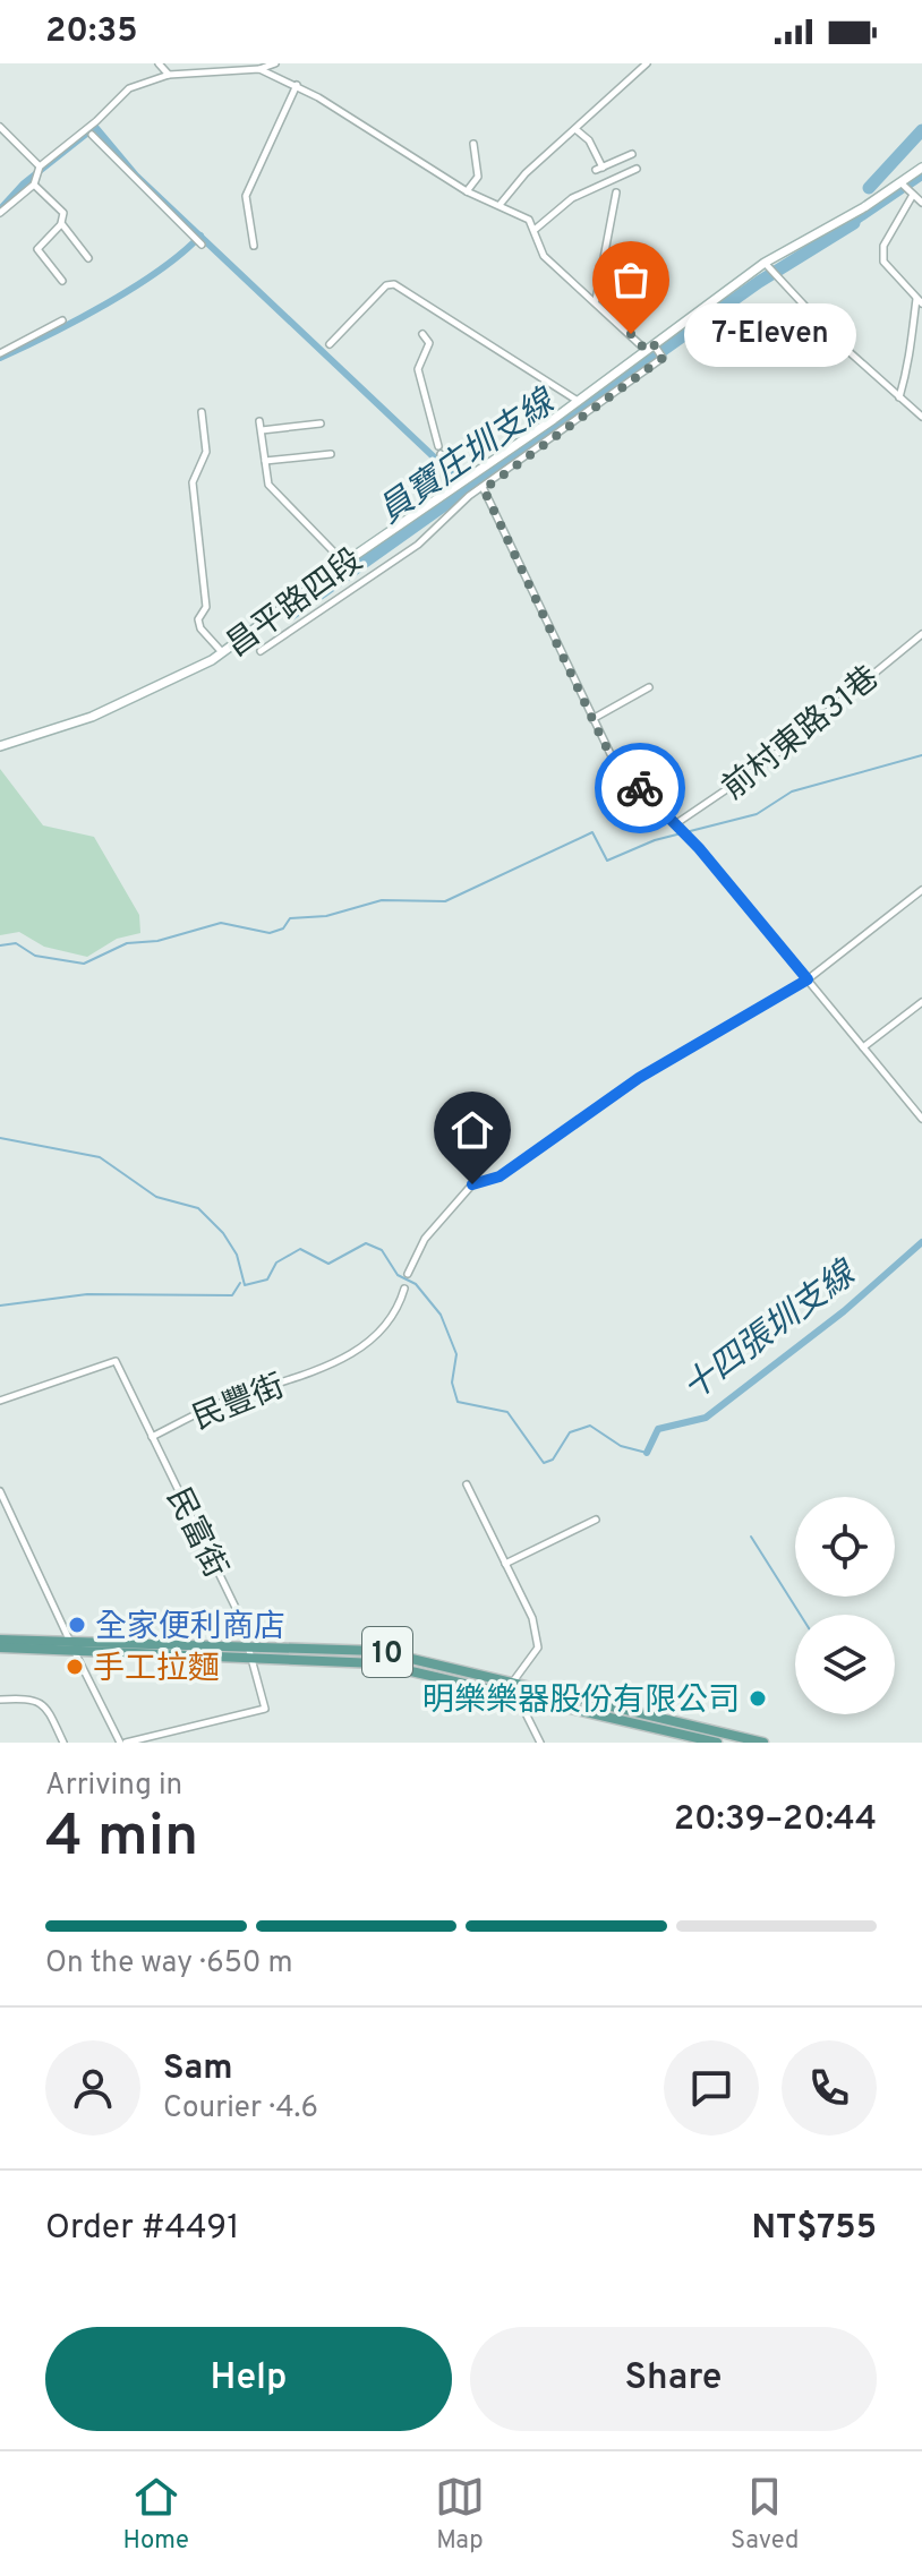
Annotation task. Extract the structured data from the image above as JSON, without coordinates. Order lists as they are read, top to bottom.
{
  "streets": {
    "main road": ["10"],
    "street": [
      "昌平路四段",
      "前村東路31巷",
      "民豐街",
      "民富街"
    ]
  },
  "crossings": [
    ["民豐街", "民富街"],
    ["民富街", "10"]
  ],
  "water": ["員寶庄圳支線", "十四張圳支線"],
  "places": [
    "7-Eleven",
    "全家便利商店",
    "手工拉麵",
    "明樂樂器股份有限公司"
  ],
  "page": {
    "status": "20:35",
    "bubble": "7-Eleven",
    "heading": ["4 min", "Arriving in", "20:39–20:44"],
    "panel": [
      "Sam",
      "Courier · 4.6",
      "Order #4491",
      "NT$755"
    ],
    "bar": "On the way · 650 m",
    "buttons": ["Help", "Share"],
    "tabs": ["Home", "Map", "Saved"]
  }
}
